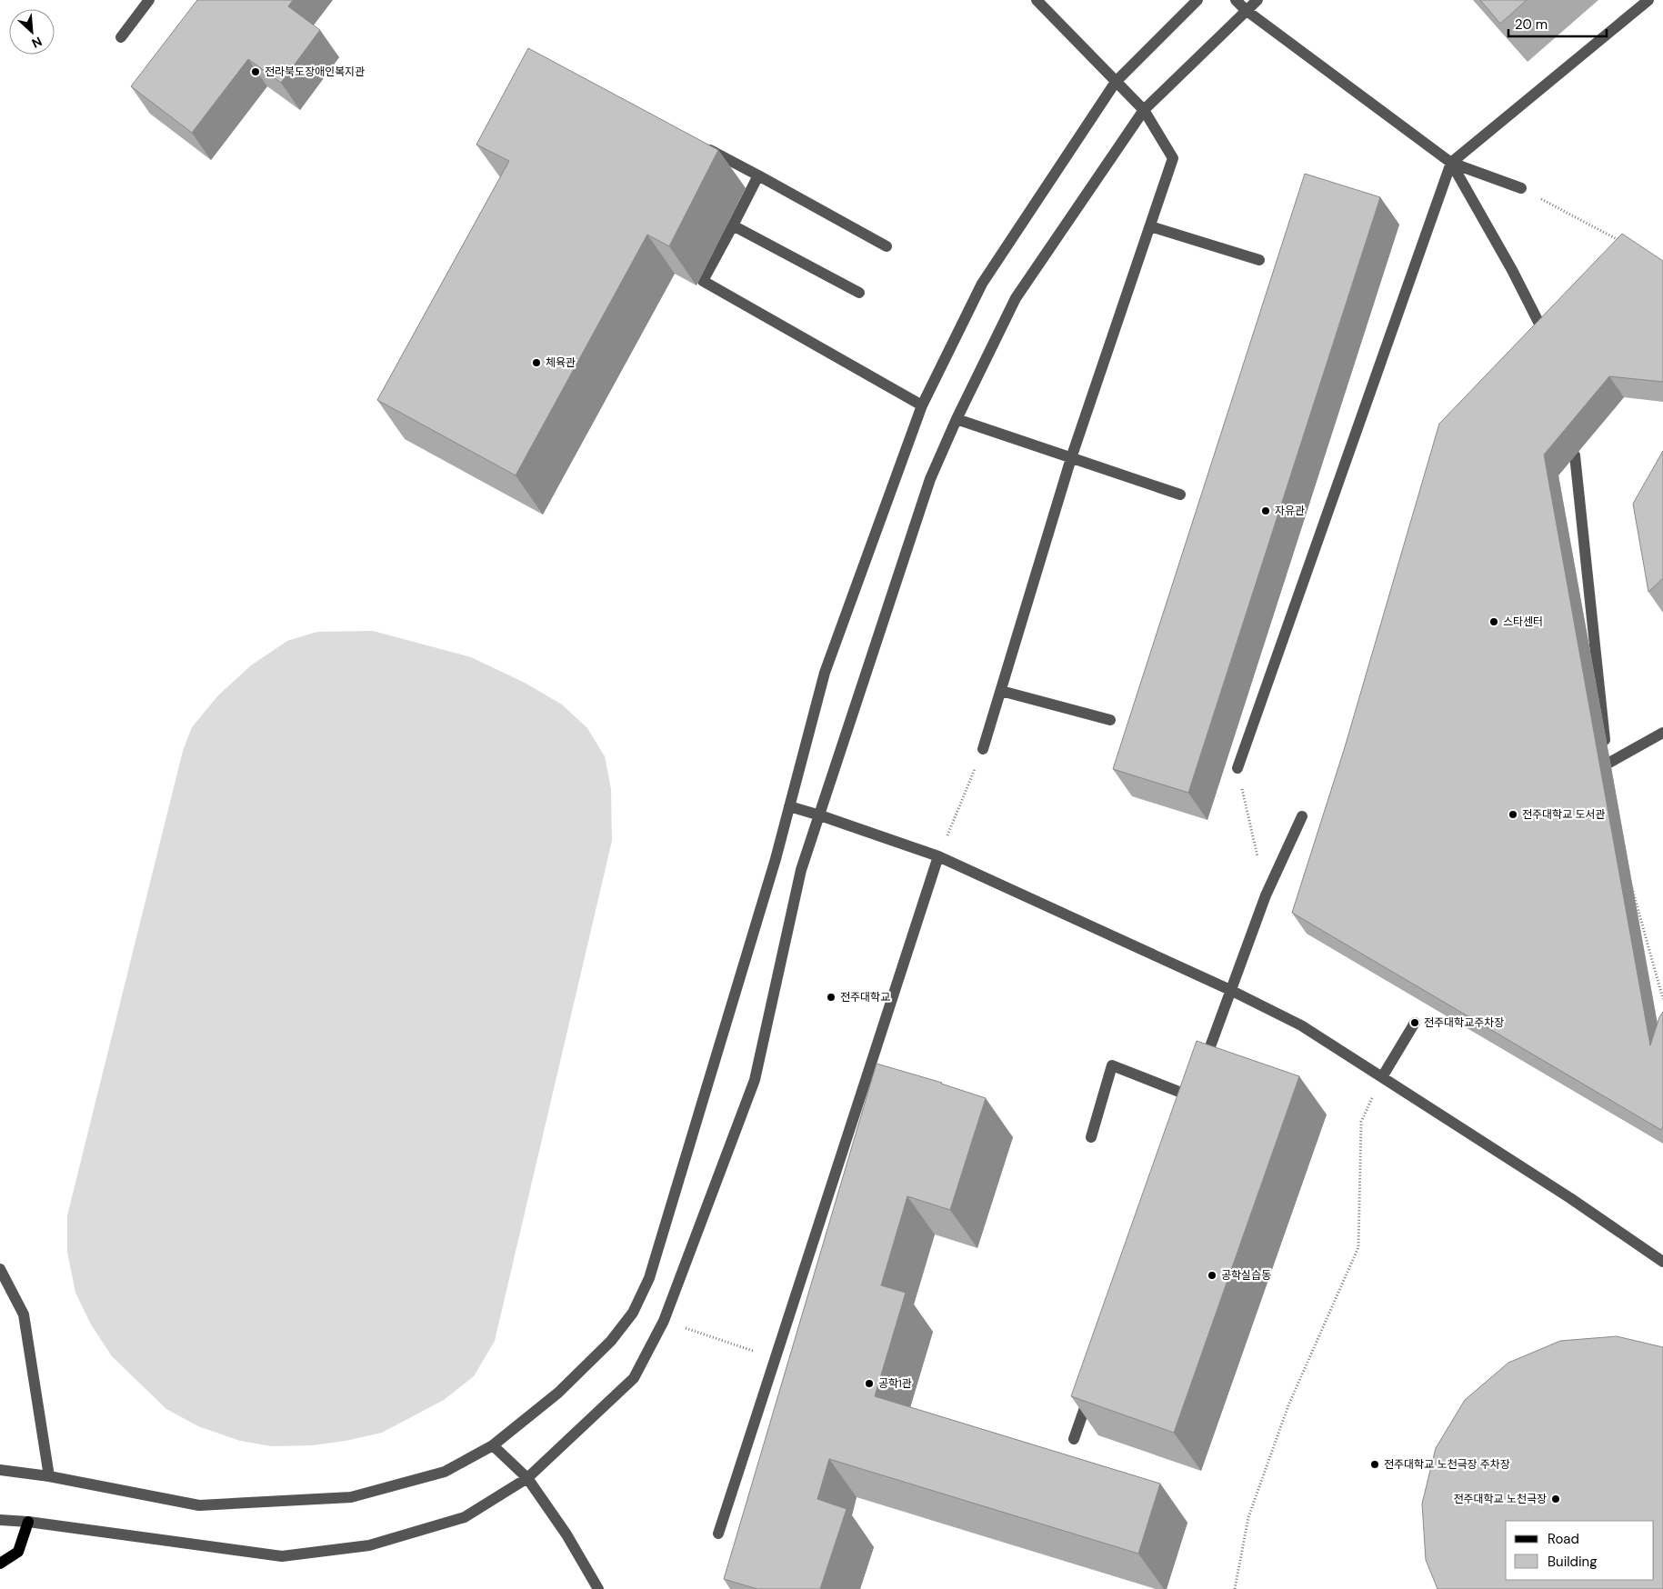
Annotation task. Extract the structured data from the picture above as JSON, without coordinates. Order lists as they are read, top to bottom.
{
  "places": [
    "전라북도장애인복지관",
    "체육관",
    "자유관",
    "스타센터",
    "전주대학교 도서관",
    "전주대학교",
    "전주대학교주차장",
    "공학실습동",
    "공학1관",
    "전주대학교 노천극장 주차장",
    "전주대학교 노천극장"
  ],
  "legend": ["Road", "Building"],
  "scale_bar": "20 m",
  "north": "bottom right"
}
